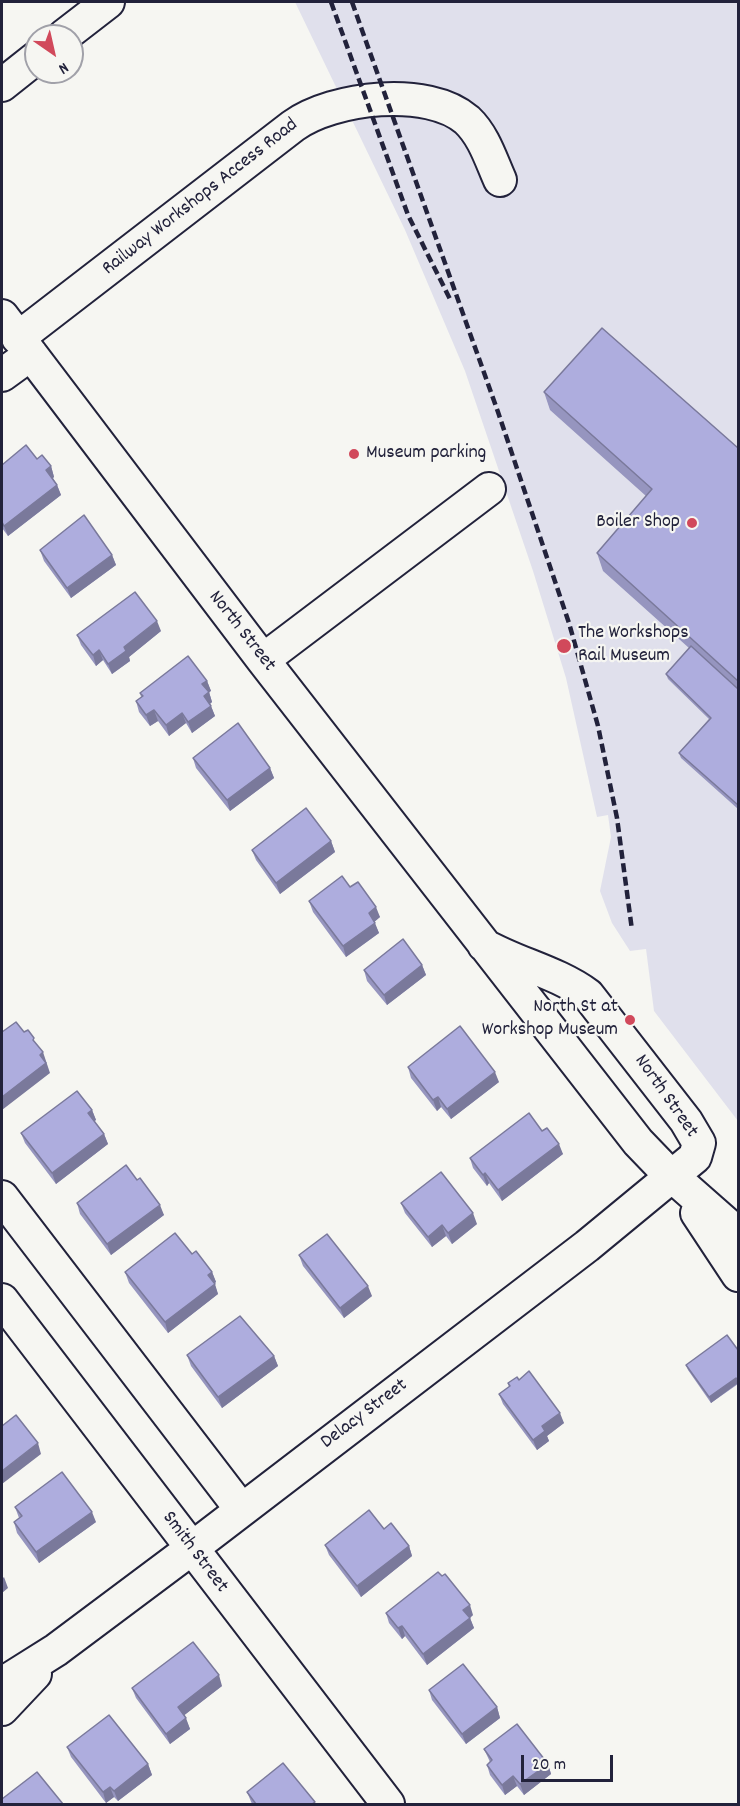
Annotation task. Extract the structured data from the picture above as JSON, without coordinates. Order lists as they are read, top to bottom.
{
  "streets": {
    "street": [
      "Railway Workshops Access Road",
      "North Street",
      "Delacy Street",
      "Smith Street"
    ]
  },
  "crossings": [
    ["Railway Workshops Access Road", "North Street"],
    ["North Street", "Delacy Street"],
    ["Delacy Street", "Smith Street"]
  ],
  "places": [
    "Museum parking",
    "Boiler Shop",
    "The Workshops Rail Museum",
    "North St at Workshop Museum"
  ],
  "scale_bar": "20 m",
  "north": "bottom right"
}
